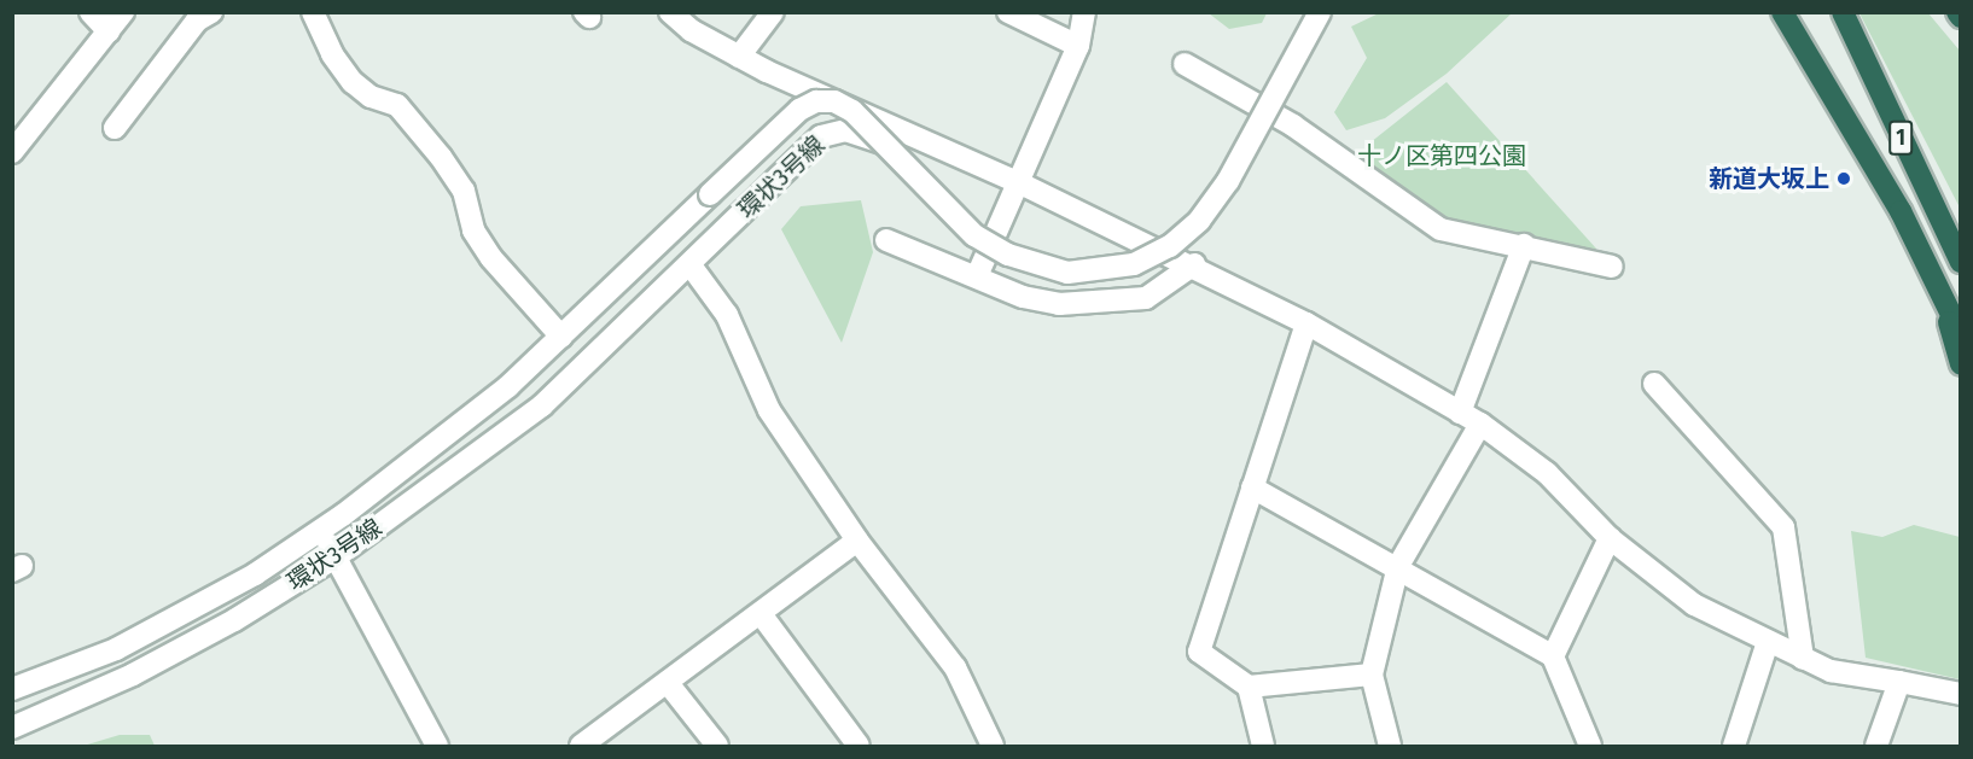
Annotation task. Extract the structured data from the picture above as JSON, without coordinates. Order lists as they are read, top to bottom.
{
  "streets": {
    "highway": ["1"],
    "street": ["環状3号線"]
  },
  "parks": ["十ノ区第四公園"],
  "places": ["新道大坂上"]
}
